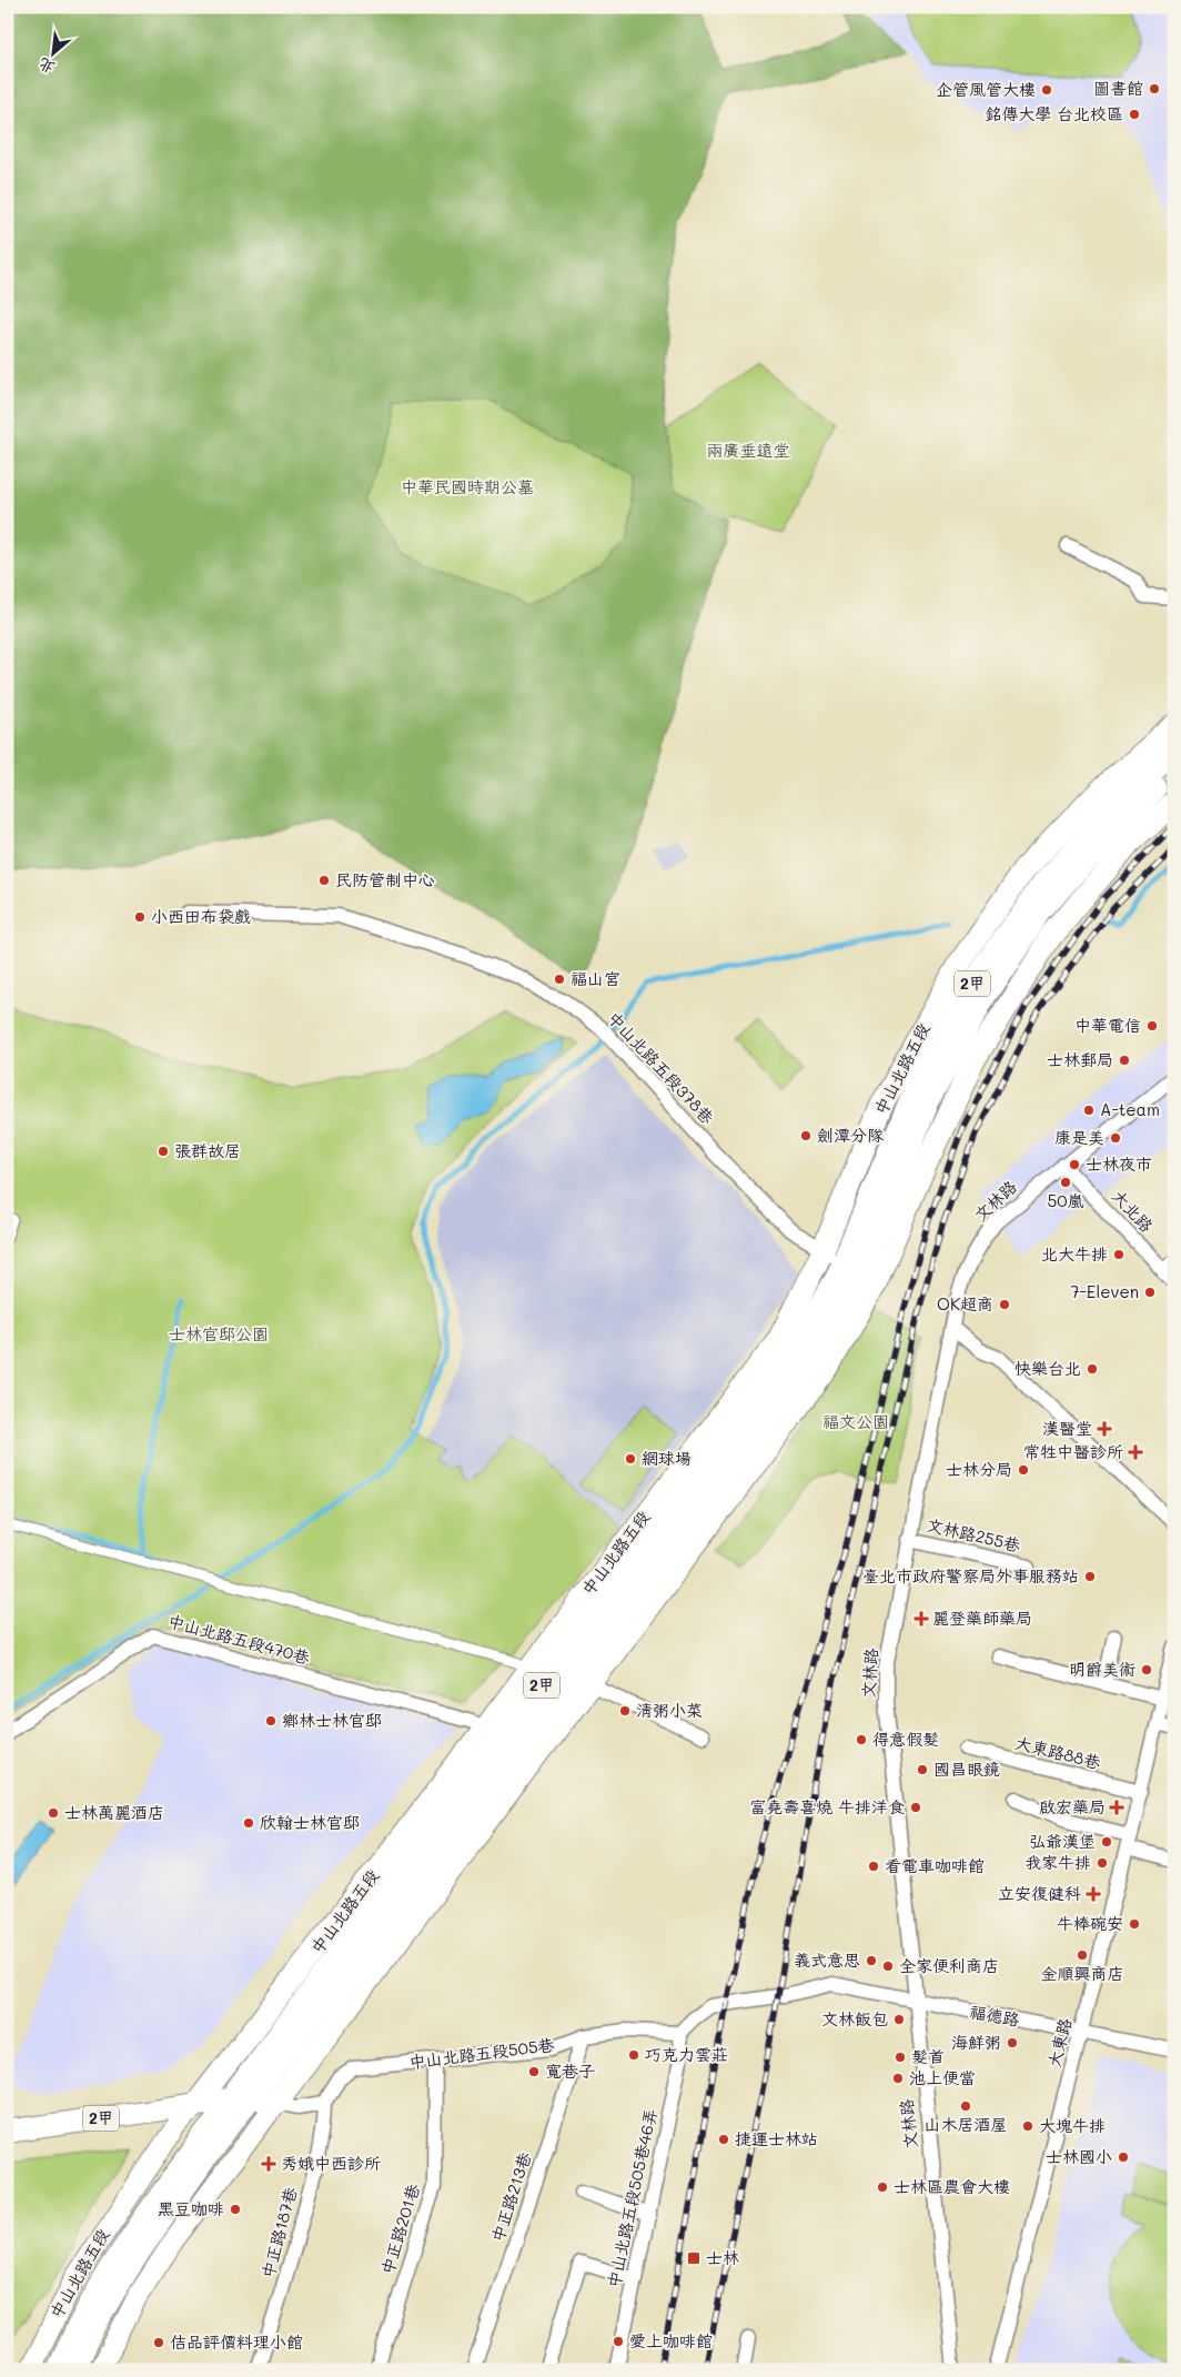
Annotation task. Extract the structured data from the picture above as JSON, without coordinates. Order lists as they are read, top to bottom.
{
  "streets": {
    "main road": ["2甲", "中山北路五段"],
    "street": [
      "中山北路五段378巷",
      "文林路",
      "大北路",
      "文林路255巷",
      "中山北路五段470巷",
      "大東路88巷",
      "福德路",
      "大東路",
      "中山北路五段505巷",
      "中正路213巷",
      "中山北路五段505巷46弄",
      "中正路201巷",
      "中正路187巷"
    ]
  },
  "crossings": [
    ["2甲", "中山北路五段"],
    ["中山北路五段378巷", "中山北路五段"],
    ["中山北路五段", "中山北路五段470巷"],
    ["文林路", "大北路"],
    ["文林路", "文林路255巷"],
    ["文林路", "福德路"],
    ["大東路88巷", "大東路"],
    ["福德路", "大東路"],
    ["福德路", "中山北路五段505巷"],
    ["福德路", "中山北路五段505巷46弄"],
    ["中山北路五段505巷", "中正路213巷"],
    ["中山北路五段505巷", "中山北路五段505巷46弄"],
    ["中山北路五段505巷", "中正路201巷"],
    ["中山北路五段505巷", "中正路187巷"]
  ],
  "parks": [
    "兩廣垂遠堂",
    "中華民國時期公墓",
    "士林官邸公園",
    "福文公園"
  ],
  "places": {
    "other": [
      "圖書館",
      "企管風管大樓",
      "銘傳大學 台北校區",
      "民防管制中心",
      "小西田布袋戲",
      "福山宮",
      "中華電信",
      "士林郵局",
      "A-team",
      "劍潭分隊",
      "康是美",
      "張群故居",
      "士林夜市",
      "50嵐",
      "北大牛排",
      "7-Eleven",
      "OK超商",
      "快樂台北",
      "網球場",
      "士林分局",
      "臺北市政府警察局外事服務站",
      "明爵美術",
      "清粥小菜",
      "鄉林士林官邸",
      "得意假髮",
      "國昌眼鏡",
      "富堯壽喜燒 牛排洋食",
      "士林萬麗酒店",
      "欣翰士林官邸",
      "弘爺漢堡",
      "我家牛排",
      "看電車咖啡館",
      "牛棒碗安",
      "金順興商店",
      "義式意思",
      "全家便利商店",
      "文林飯包",
      "海鮮粥",
      "巧克力雲莊",
      "髮首",
      "寬巷子",
      "池上便當",
      "山木居酒屋",
      "大塊牛排",
      "捷運士林站",
      "士林國小",
      "士林區農會大樓",
      "黑豆咖啡",
      "愛上咖啡館",
      "佶品評價料理小館"
    ],
    "health": [
      "漢醫堂",
      "常牲中醫診所",
      "麗登藥師藥局",
      "啟宏藥局",
      "立安復健科",
      "秀娥中西診所"
    ],
    "transit": ["士林"]
  },
  "north": "bottom left"
}
